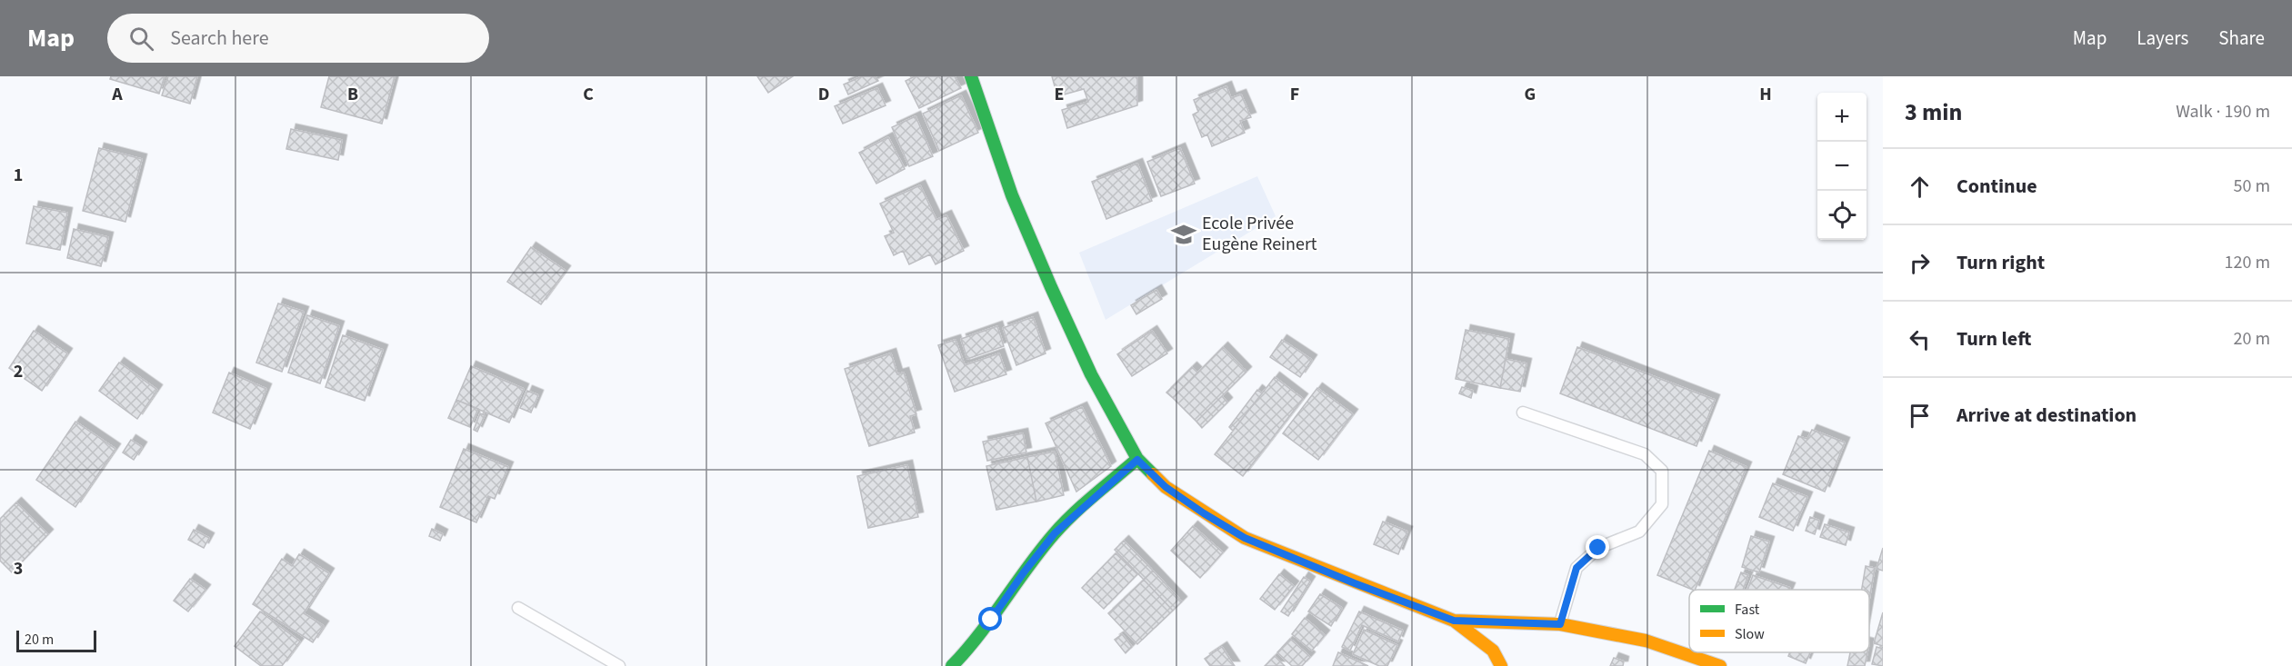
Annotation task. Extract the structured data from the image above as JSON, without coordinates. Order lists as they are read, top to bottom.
{
  "places": {
    "school or university": ["Ecole Privée Eugène Reinert"]
  },
  "legend": ["Fast", "Slow"],
  "scale_bar": "20 m",
  "page": {
    "header": "Map",
    "search": "Search here",
    "nav": ["Map", "Layers", "Share"],
    "heading": ["3 min", "Walk · 190 m"],
    "map_buttons": ["+", "−"],
    "list": [
      ["Continue", "50 m"],
      ["Turn right", "120 m"],
      ["Turn left", "20 m"],
      "Arrive at destination"
    ],
    "scale": "20 m"
  },
  "grid": {
    "columns": [
      "A",
      "B",
      "C",
      "D",
      "E",
      "F",
      "G",
      "H"
    ],
    "rows": ["1", "2", "3"]
  }
}
